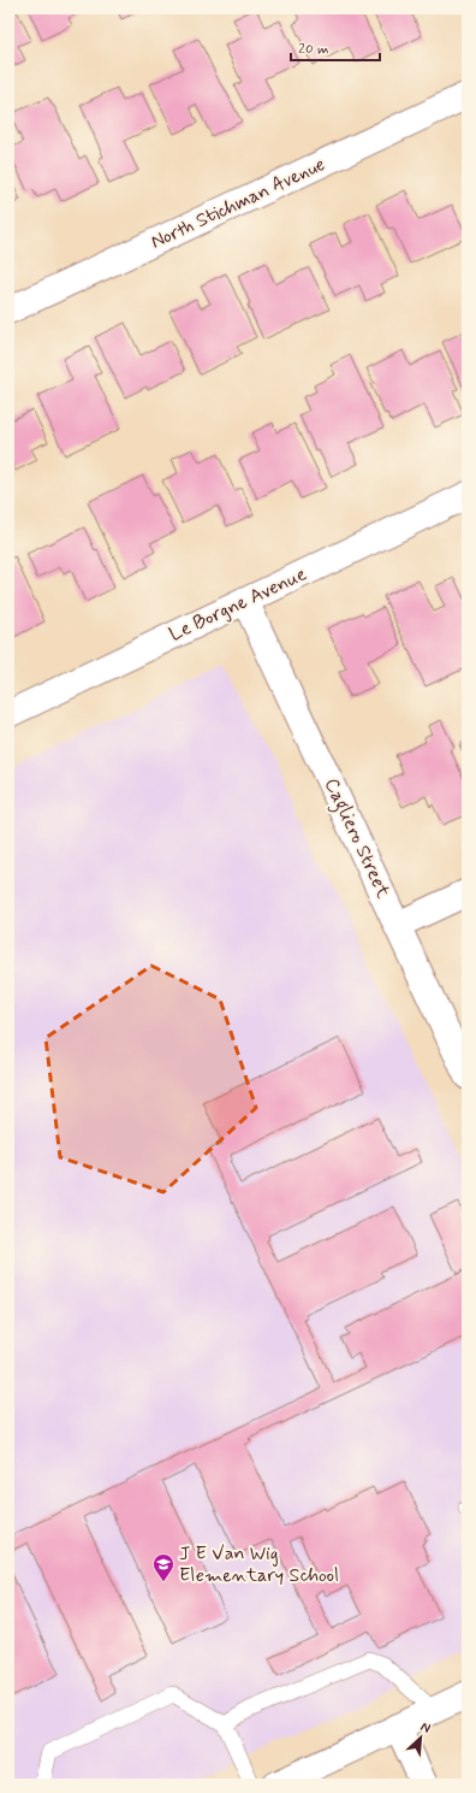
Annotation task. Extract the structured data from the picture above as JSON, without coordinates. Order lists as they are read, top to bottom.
{
  "streets": {
    "street": ["North Stichman Avenue", "Le Borgne Avenue", "Cagliero Street"]
  },
  "crossings": [
    ["Le Borgne Avenue", "Cagliero Street"]
  ],
  "places": {
    "school or university": ["J E Van Wig Elementary School"]
  },
  "scale_bar": "20 m",
  "north": "top right"
}
